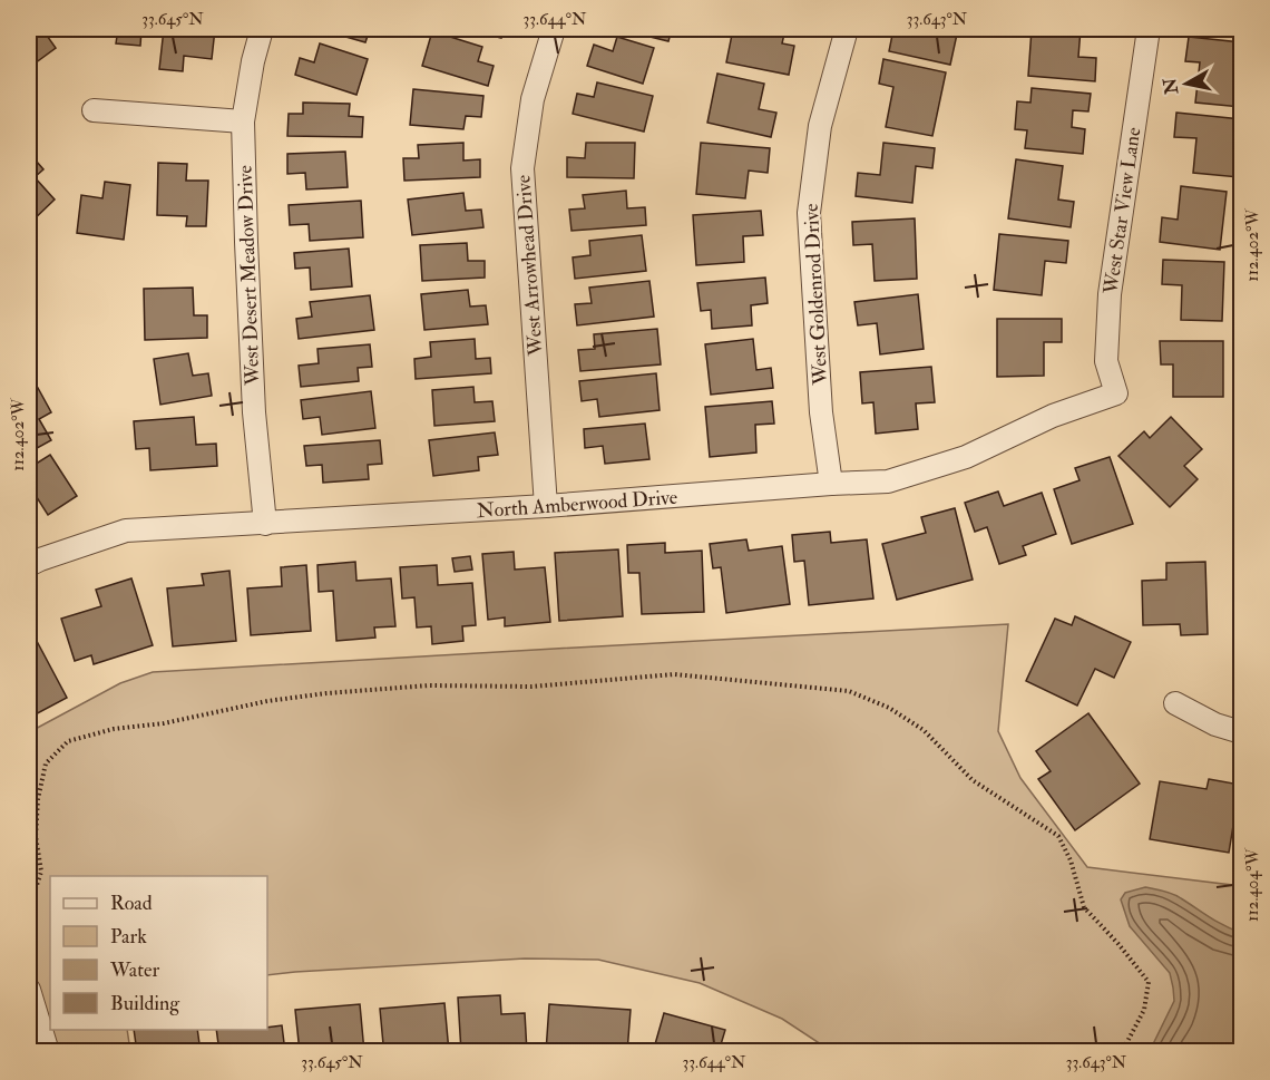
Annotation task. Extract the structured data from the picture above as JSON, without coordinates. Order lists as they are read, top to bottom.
{
  "streets": {
    "street": [
      "West Star View Lane",
      "West Arrowhead Drive",
      "West Desert Meadow Drive",
      "West Goldenrod Drive",
      "North Amberwood Drive"
    ]
  },
  "crossings": [
    ["West Star View Lane", "North Amberwood Drive"],
    ["West Arrowhead Drive", "North Amberwood Drive"],
    ["West Desert Meadow Drive", "North Amberwood Drive"],
    ["West Goldenrod Drive", "North Amberwood Drive"]
  ],
  "legend": [
    "Road",
    "Park",
    "Water",
    "Building"
  ],
  "north": "left",
  "coordinates": [
    "33.645°N",
    "33.644°N",
    "33.643°N",
    "112.402°W",
    "112.404°W"
  ]
}
